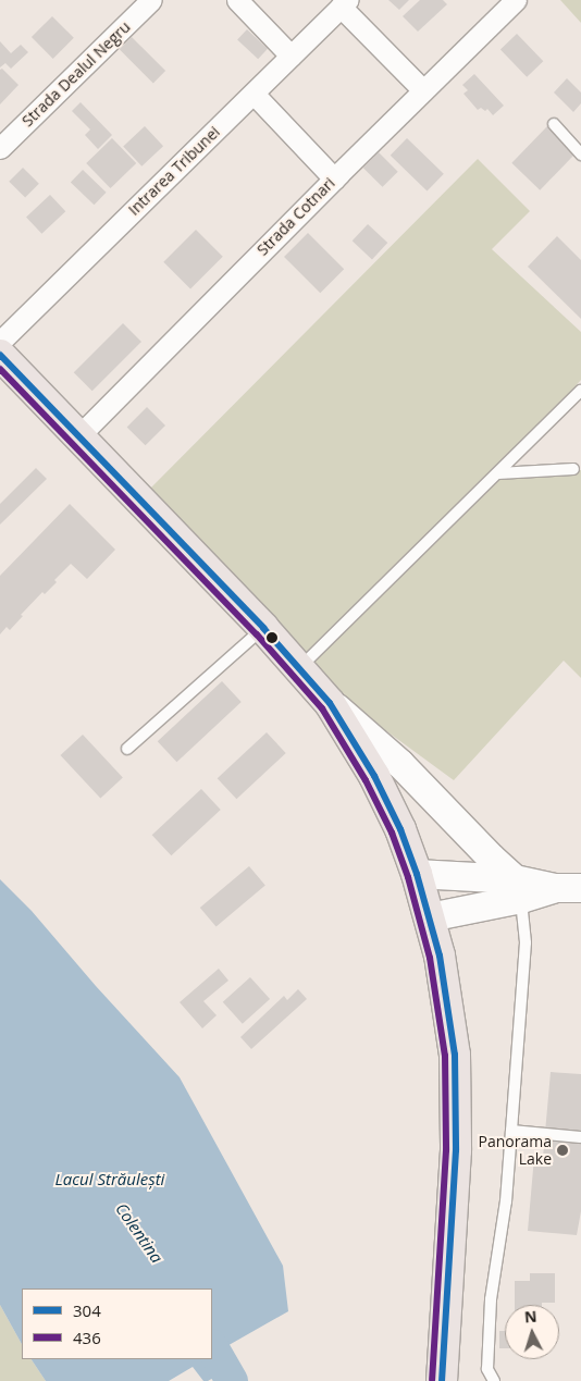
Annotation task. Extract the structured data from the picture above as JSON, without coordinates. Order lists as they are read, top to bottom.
{
  "streets": {
    "street": ["Strada Dealul Negru", "Intrarea Tribunei", "Strada Cotnari"]
  },
  "water": ["Lacul Străulești", "Colentina"],
  "places": ["Panorama Lake"],
  "lines": ["transit line 304", "transit line 436"],
  "legend": ["304", "436"],
  "north": "top"
}
